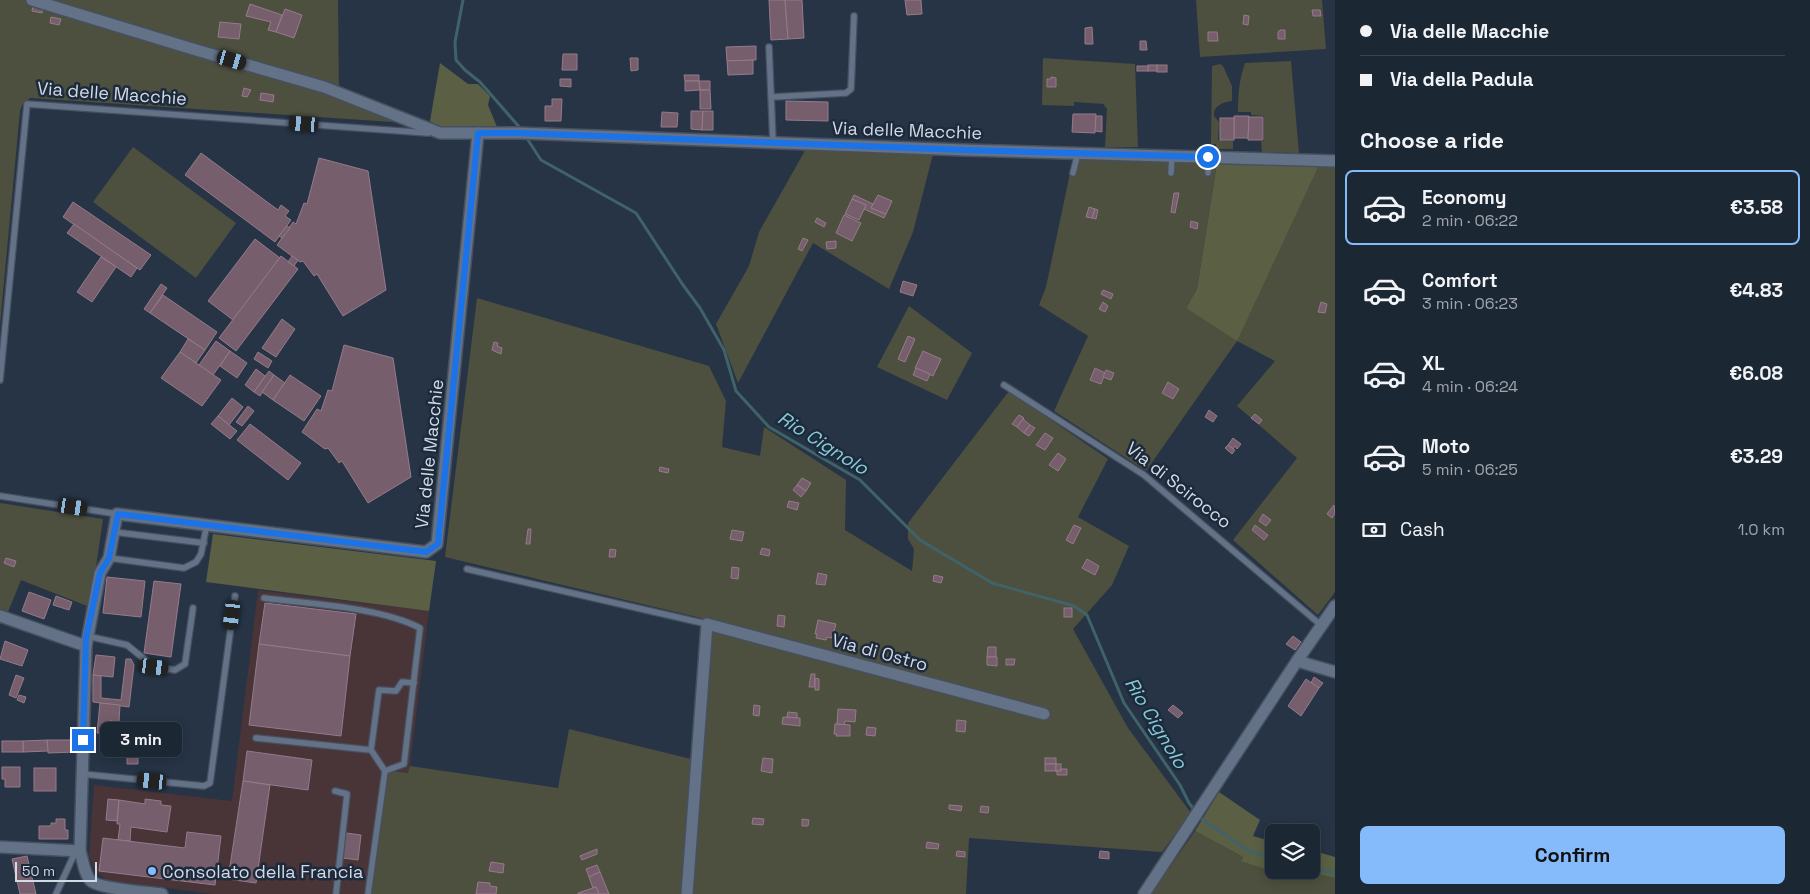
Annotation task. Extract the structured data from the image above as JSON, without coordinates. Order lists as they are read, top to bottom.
{
  "streets": {
    "street": ["Via delle Macchie", "Via di Ostro"],
    "lane": ["Via di Scirocco"]
  },
  "water": ["Rio Cignolo"],
  "places": ["Consolato della Francia"],
  "scale_bar": "50 m",
  "page": {
    "banner": ["Via delle Macchie", "Via della Padula"],
    "heading": "Choose a ride",
    "list": [
      {
        "name": "Economy",
        "note": "2 min · 06:22",
        "value": "€3.58"
      },
      {
        "name": "Comfort",
        "note": "3 min · 06:23",
        "value": "€4.83"
      },
      {
        "name": "XL",
        "note": "4 min · 06:24",
        "value": "€6.08"
      },
      {
        "name": "Moto",
        "note": "5 min · 06:25",
        "value": "€3.29"
      }
    ],
    "pay": ["Cash", "1.0 km"],
    "bubble": "3 min",
    "buttons": "Confirm",
    "scale": "50 m"
  }
}
